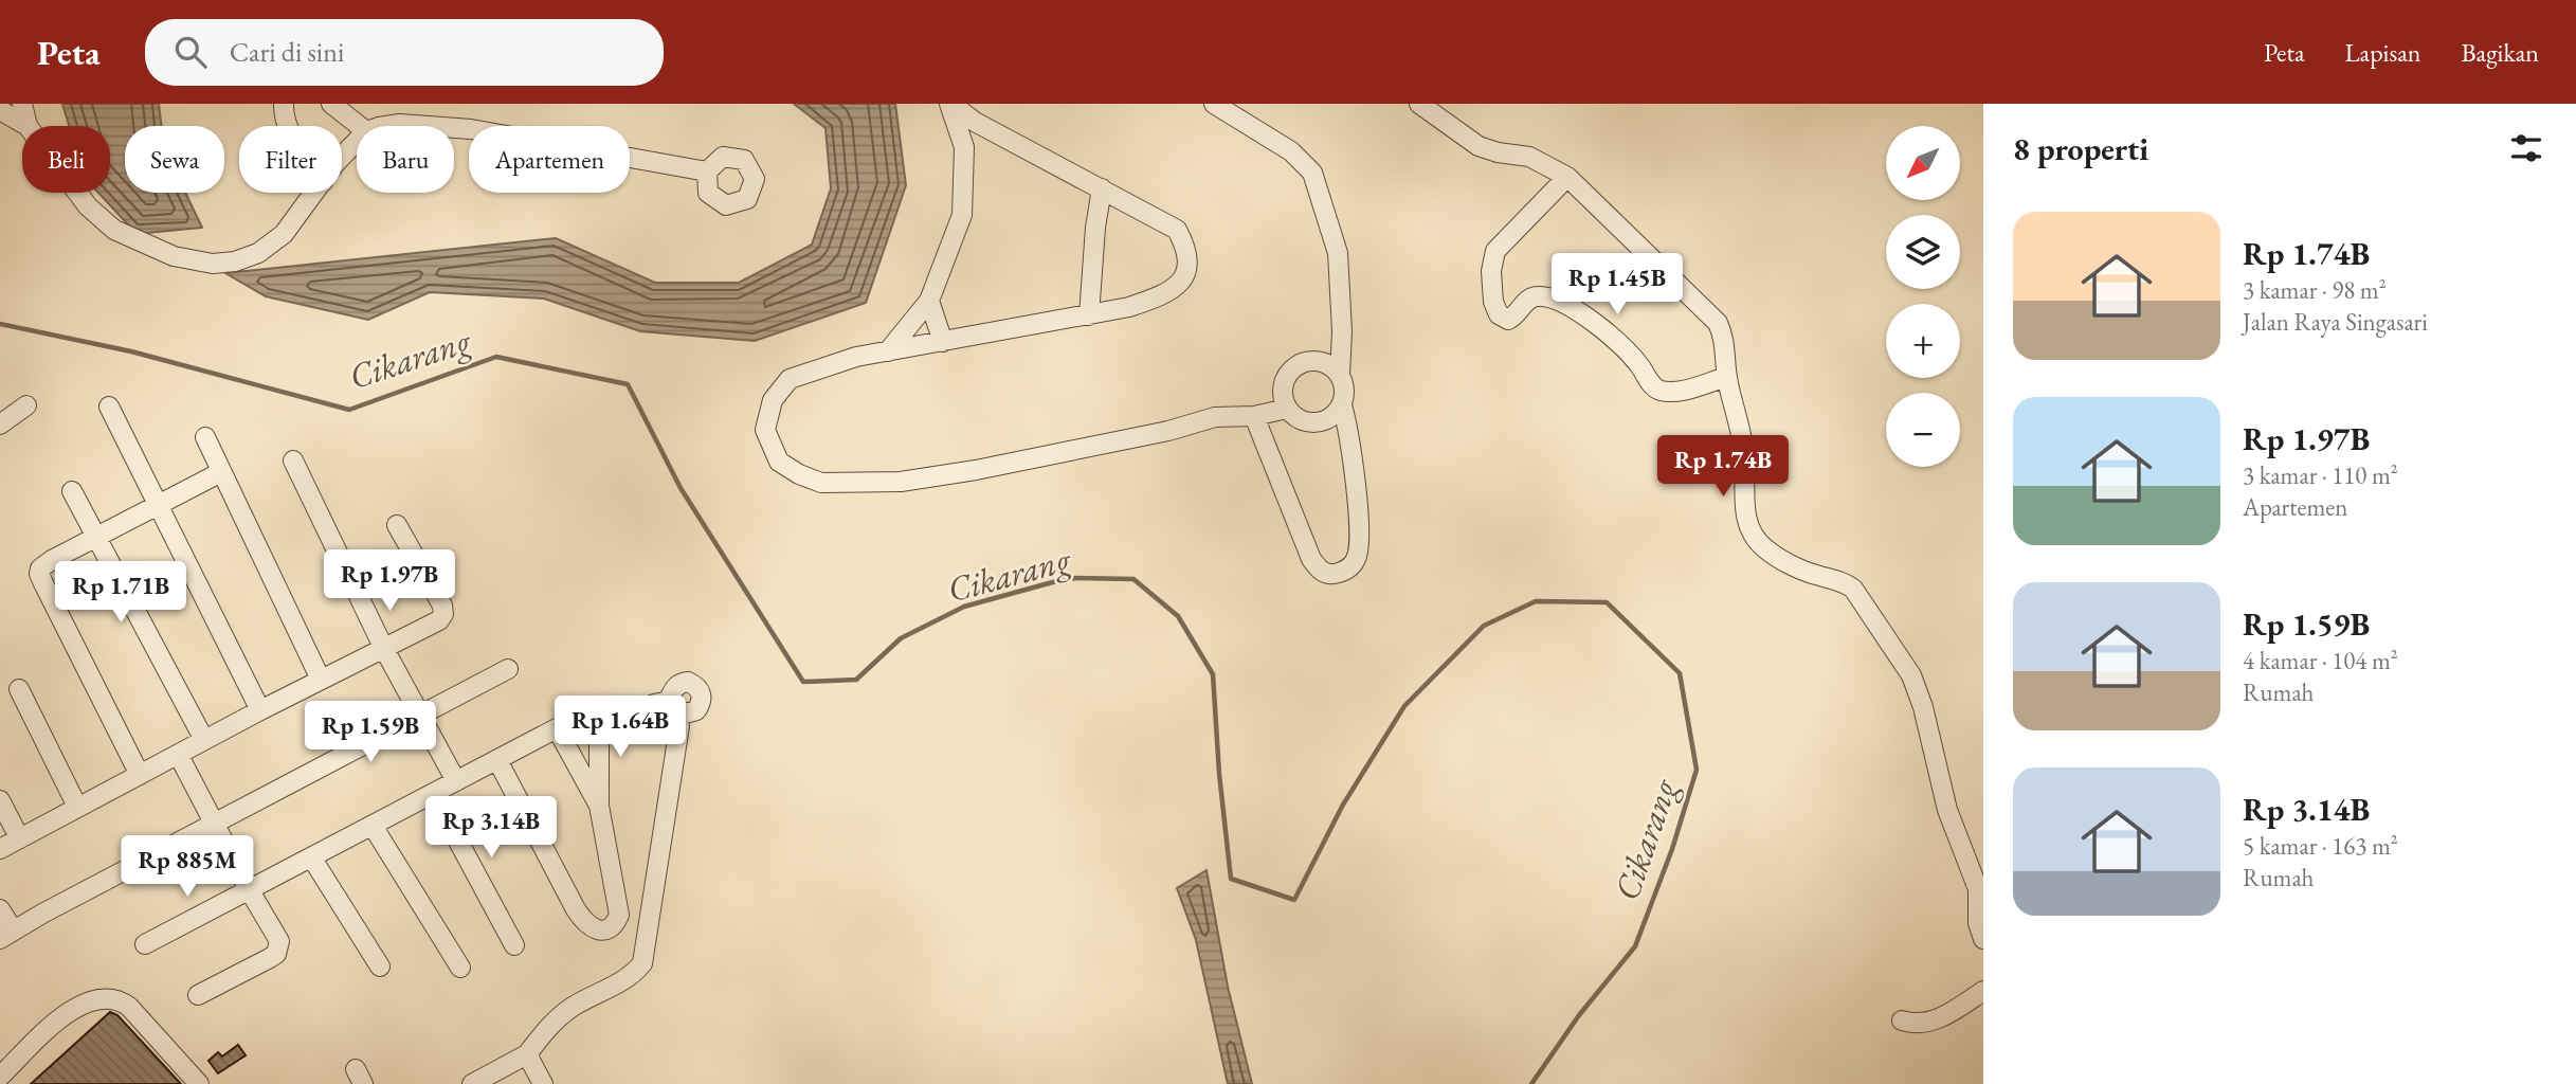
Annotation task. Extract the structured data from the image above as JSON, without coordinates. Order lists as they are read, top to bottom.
{
  "water": ["Cikarang"],
  "north": "bottom left",
  "page": {
    "header": "Peta",
    "search": "Cari di sini",
    "nav": ["Peta", "Lapisan", "Bagikan"],
    "heading": "8 properti",
    "map_buttons": ["+", "−"],
    "chip": [
      "Beli",
      "Sewa",
      "Filter",
      "Baru",
      "Apartemen"
    ],
    "list": [
      {
        "name": "Rp 1.74B",
        "note": "3 kamar · 98 m² · Jalan Raya Singasari"
      },
      {
        "name": "Rp 1.97B",
        "note": "3 kamar · 110 m² · Apartemen"
      },
      {
        "name": "Rp 1.59B",
        "note": "4 kamar · 104 m² · Rumah"
      },
      {
        "name": "Rp 3.14B",
        "note": "5 kamar · 163 m² · Rumah"
      }
    ],
    "price": [
      "Rp 1.45B",
      "Rp 1.74B",
      "Rp 1.97B",
      "Rp 1.71B",
      "Rp 1.64B",
      "Rp 1.59B",
      "Rp 3.14B",
      "Rp 885M"
    ]
  }
}
